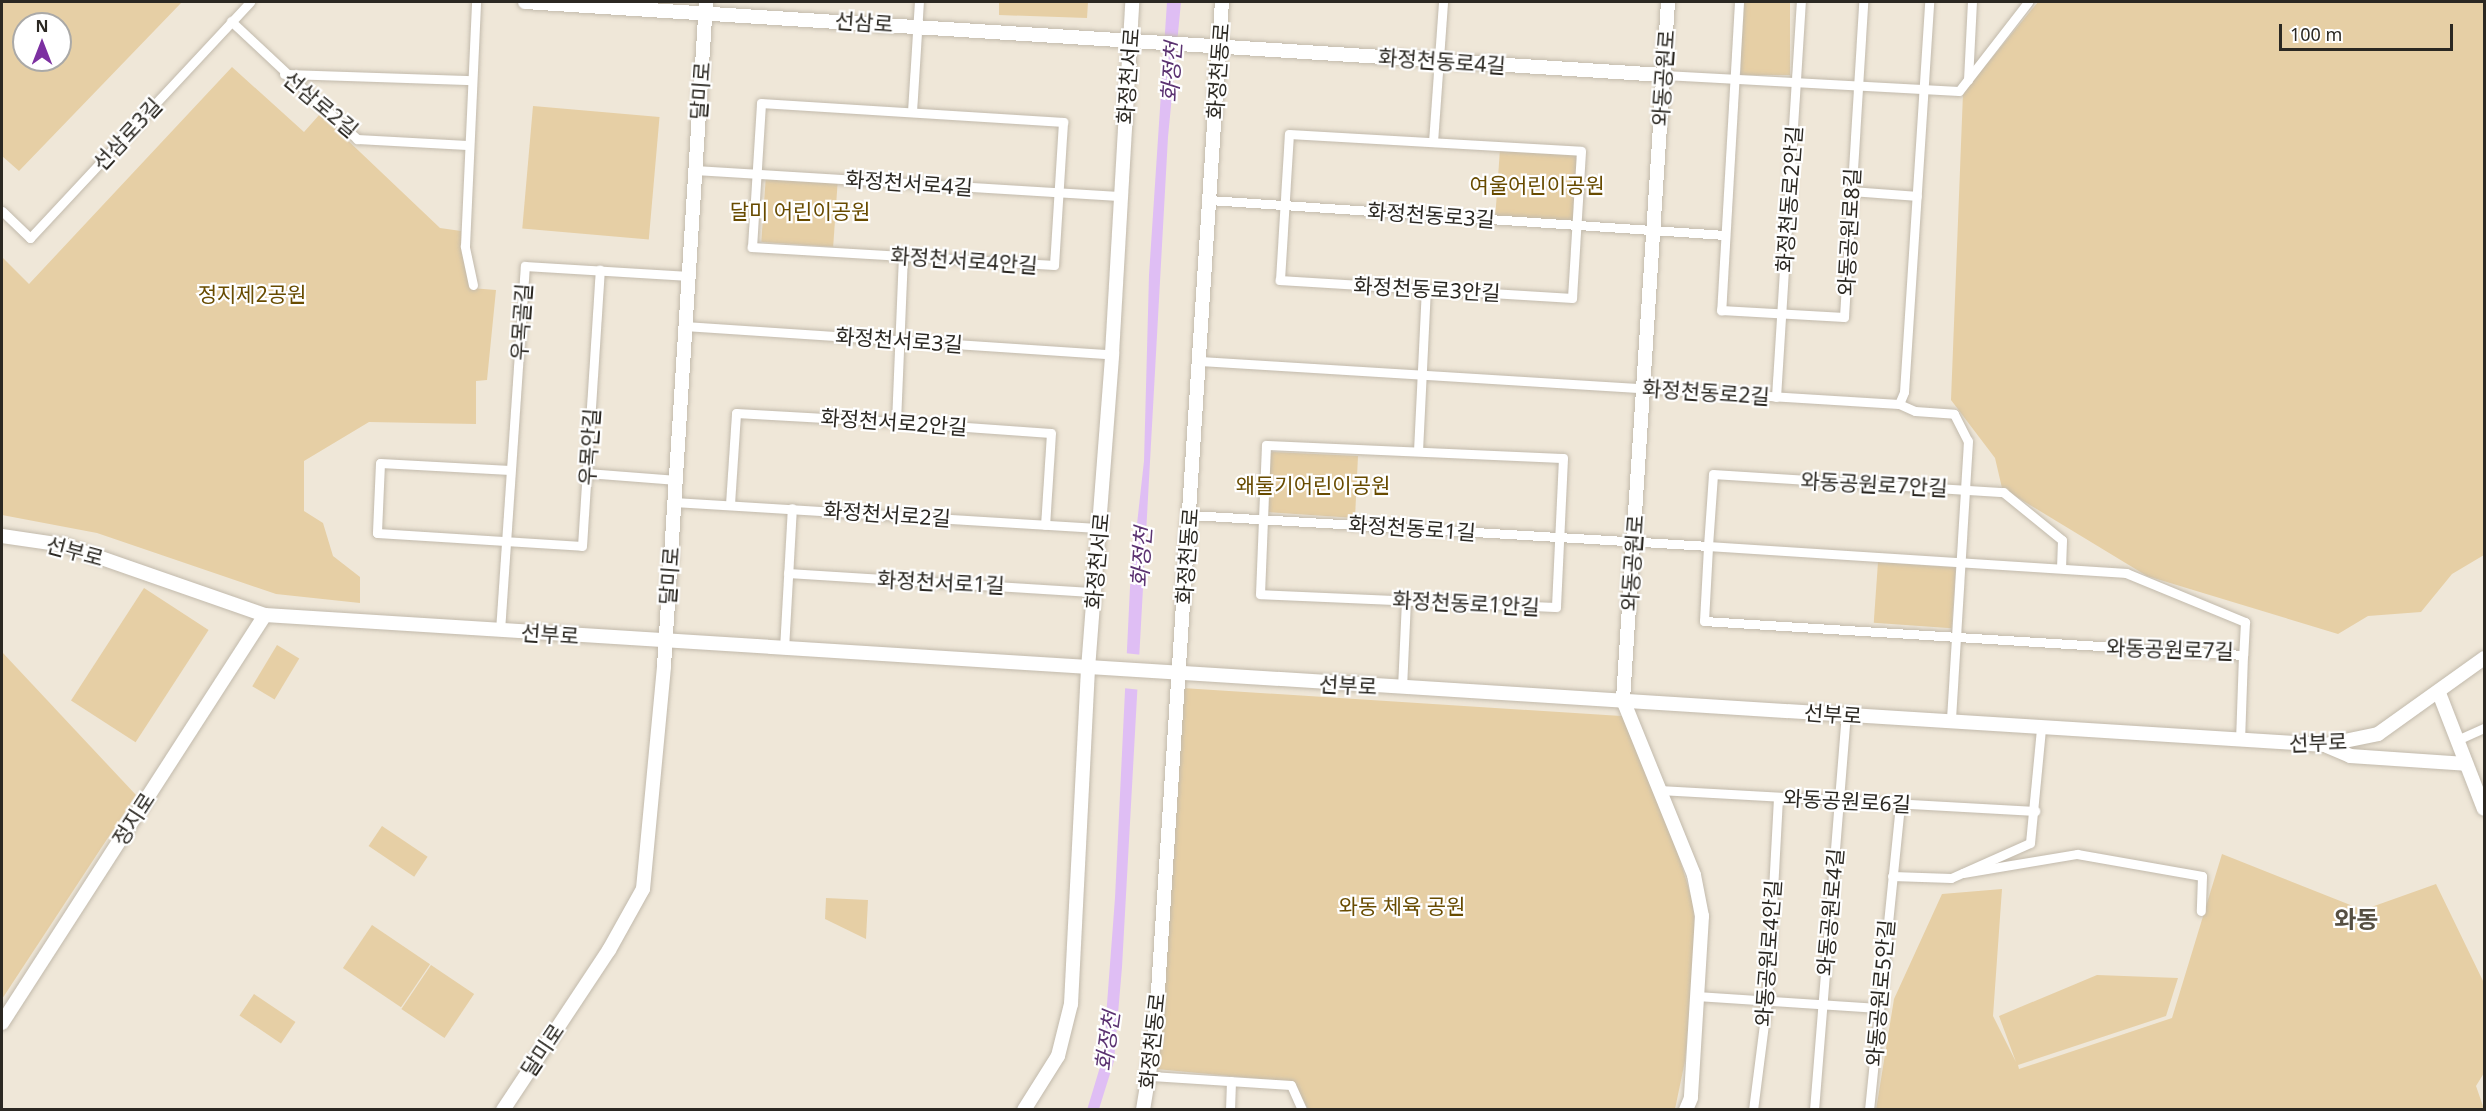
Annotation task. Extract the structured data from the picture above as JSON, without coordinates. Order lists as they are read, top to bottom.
{
  "streets": {
    "street": [
      "선삼로",
      "화정천동로4길",
      "화정천동로",
      "화정천서로",
      "와동공원로",
      "달미로",
      "선삼로2길",
      "선삼로3길",
      "화정천서로4길",
      "화정천동로2안길",
      "화정천동로3길",
      "와동공원로8길",
      "화정천서로4안길",
      "화정천동로3안길",
      "우목골길",
      "화정천서로3길",
      "화정천동로2길",
      "화정천서로2안길",
      "우목안길",
      "와동공원로7안길",
      "화정천서로2길",
      "화정천동로1길",
      "선부로",
      "화정천서로1길",
      "화정천동로1안길",
      "와동공원로7길",
      "와동공원로6길",
      "정지로",
      "와동공원로4길",
      "와동공원로4안길",
      "와동공원로5안길"
    ]
  },
  "crossings": [
    ["선삼로", "화정천동로4길"],
    ["선삼로", "화정천서로"],
    ["선삼로", "달미로"],
    ["화정천동로4길", "화정천동로"],
    ["화정천동로4길", "와동공원로"],
    ["화정천동로", "화정천동로3길"],
    ["화정천동로", "화정천동로2길"],
    ["화정천동로", "화정천동로1길"],
    ["화정천동로", "선부로"],
    ["화정천서로", "화정천서로4길"],
    ["화정천서로", "화정천서로3길"],
    ["화정천서로", "화정천서로2길"],
    ["화정천서로", "선부로"],
    ["화정천서로", "화정천서로1길"],
    ["와동공원로", "화정천동로3길"],
    ["와동공원로", "화정천동로2길"],
    ["와동공원로", "화정천동로1길"],
    ["와동공원로", "선부로"],
    ["와동공원로", "와동공원로7길"],
    ["와동공원로", "와동공원로6길"],
    ["달미로", "화정천서로4길"],
    ["달미로", "우목골길"],
    ["달미로", "화정천서로3길"],
    ["달미로", "화정천서로2길"],
    ["달미로", "선부로"],
    ["선삼로2길", "선삼로3길"],
    ["화정천서로4길", "화정천서로4안길"],
    ["화정천동로2안길", "와동공원로8길"],
    ["화정천동로2안길", "화정천동로2길"],
    ["화정천동로3길", "와동공원로8길"],
    ["화정천동로3길", "화정천동로3안길"],
    ["우목골길", "우목안길"],
    ["우목골길", "선부로"],
    ["화정천동로2길", "와동공원로7안길"],
    ["화정천서로2안길", "화정천서로2길"],
    ["와동공원로7안길", "와동공원로7길"],
    ["화정천동로1길", "화정천동로1안길"],
    ["화정천동로1길", "와동공원로7길"],
    ["선부로", "정지로"],
    ["선부로", "와동공원로4길"],
    ["와동공원로6길", "와동공원로4길"],
    ["와동공원로6길", "와동공원로4안길"],
    ["와동공원로6길", "와동공원로5안길"]
  ],
  "districts": ["와동"],
  "water": ["화정천"],
  "parks": [
    "여울어린이공원",
    "달미 어린이공원",
    "정지제2공원",
    "왜둘기어린이공원",
    "와동 체육 공원"
  ],
  "scale_bar": "100 m",
  "north": "top"
}
